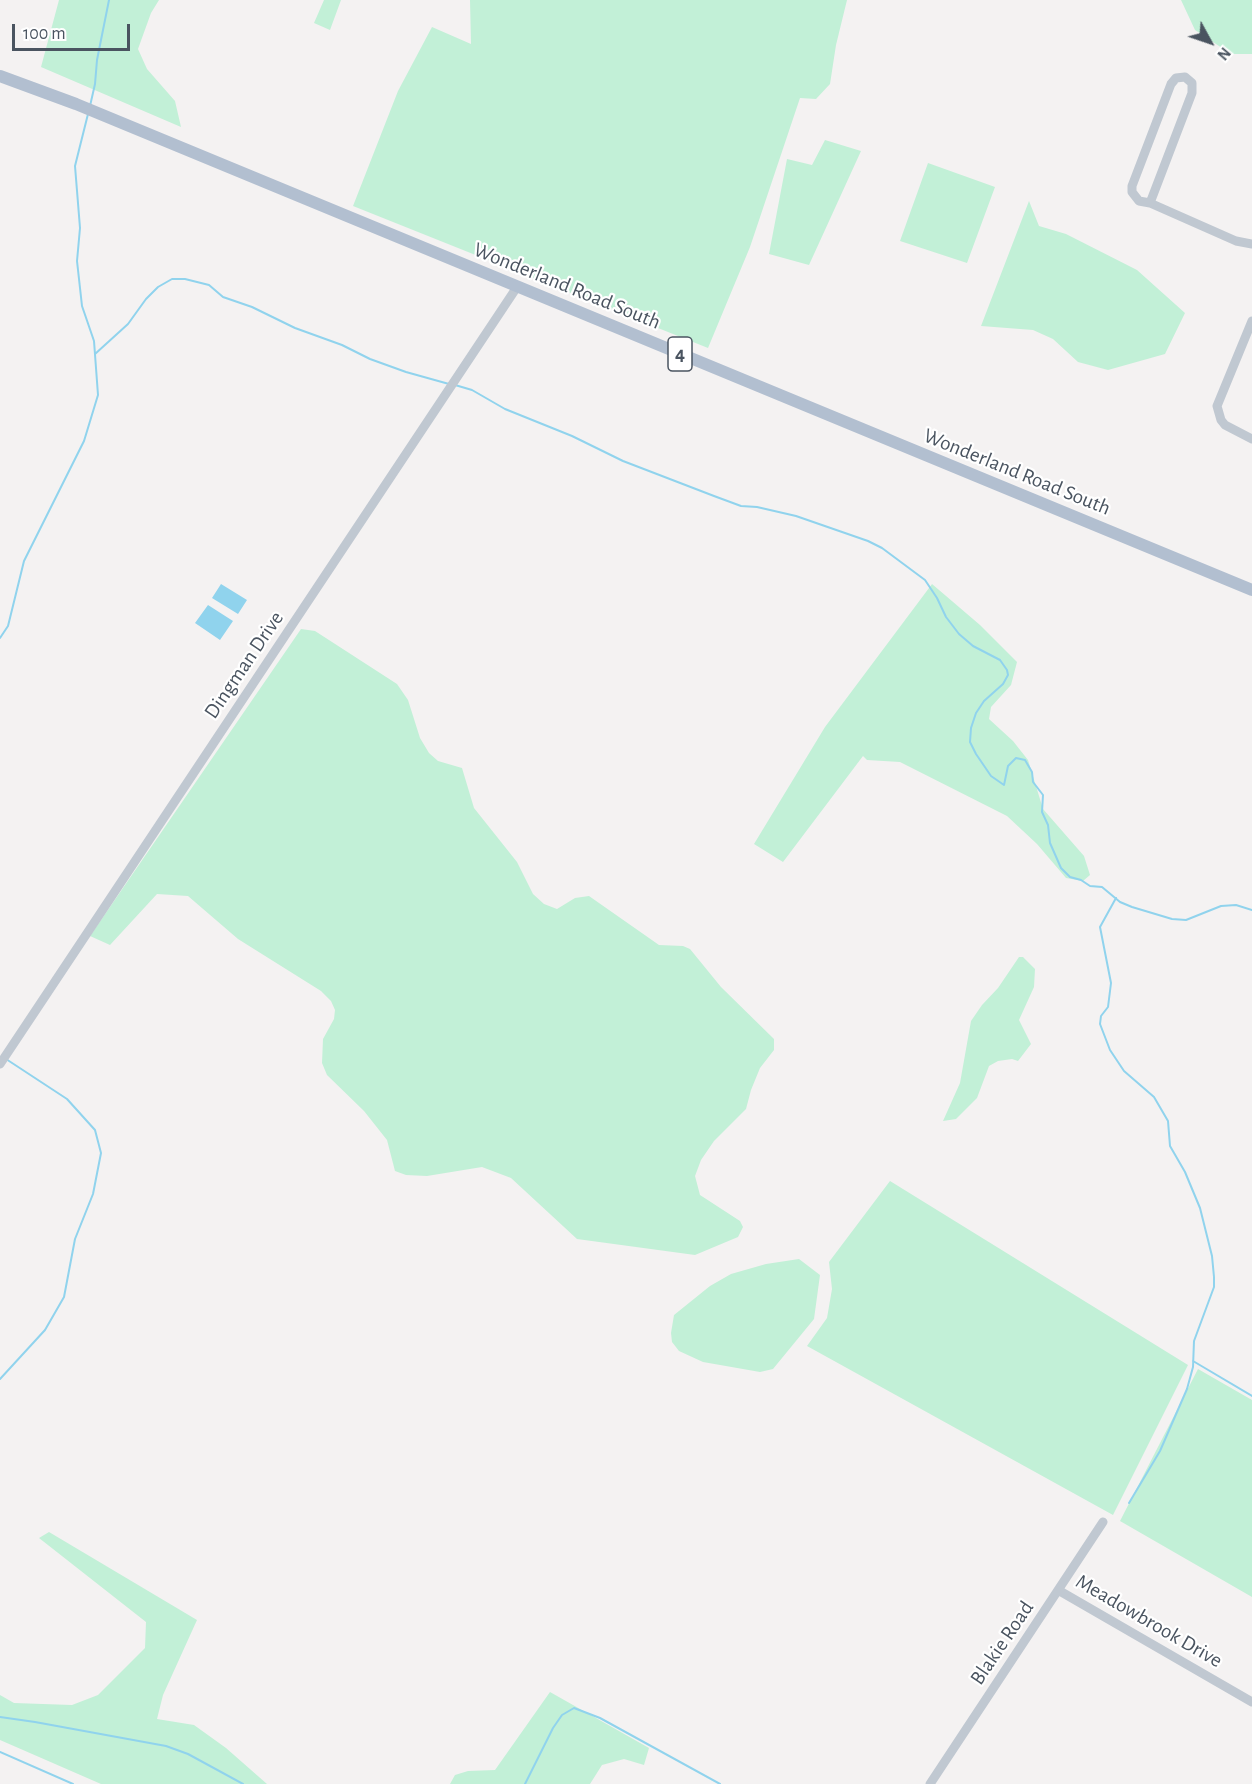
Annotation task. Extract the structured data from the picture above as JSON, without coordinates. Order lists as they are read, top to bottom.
{
  "streets": {
    "main road": ["Wonderland Road South", "4"],
    "street": ["Dingman Drive", "Meadowbrook Drive", "Blakie Road"]
  },
  "crossings": [
    ["Wonderland Road South", "Dingman Drive"],
    ["Meadowbrook Drive", "Blakie Road"]
  ],
  "scale_bar": "100 m",
  "north": "bottom right"
}
